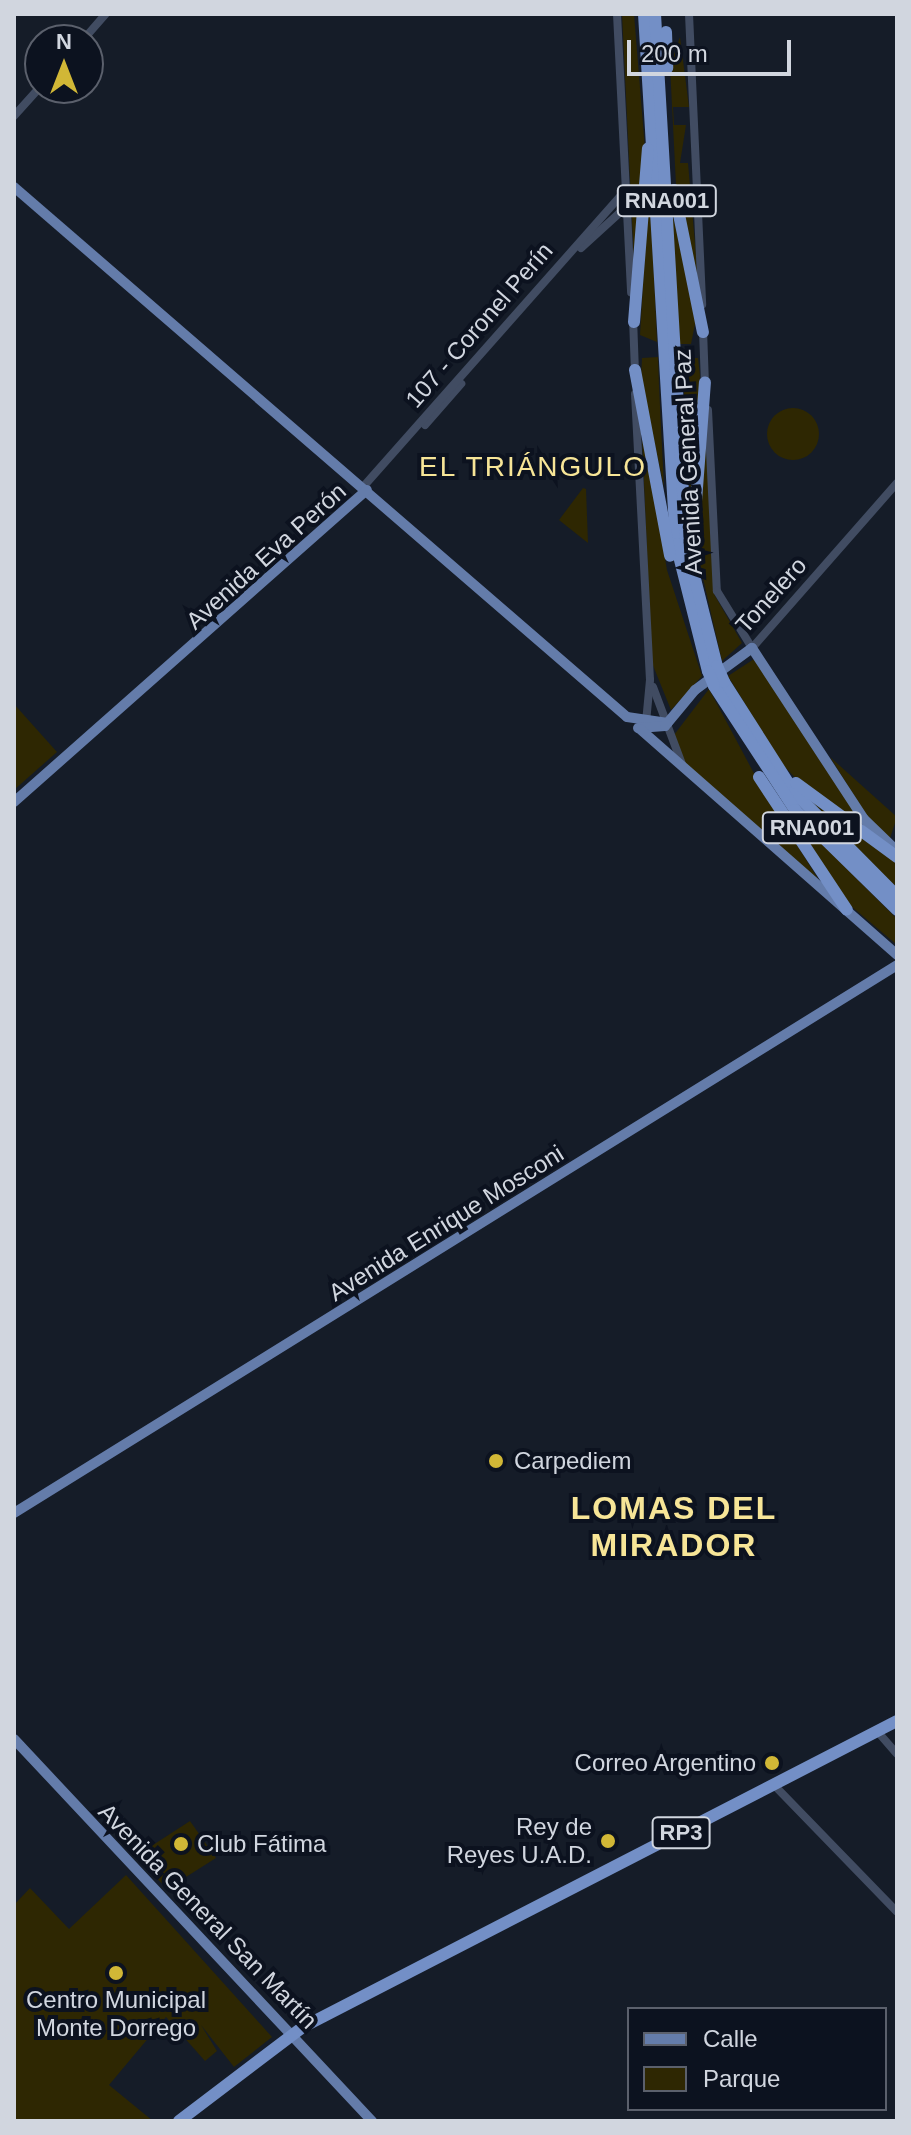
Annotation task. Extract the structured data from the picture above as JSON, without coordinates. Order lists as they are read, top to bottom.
{
  "streets": {
    "highway": ["RNA001", "Avenida General Paz", "RP3"],
    "main road": [
      "Avenida Eva Perón",
      "Tonelero",
      "Avenida Enrique Mosconi",
      "Avenida General San Martín"
    ],
    "street": ["107 - Coronel Perín"]
  },
  "crossings": [
    ["107 - Coronel Perín", "Avenida Eva Perón"],
    ["Avenida General Paz", "Tonelero"],
    ["RP3", "Avenida General San Martín"]
  ],
  "districts": ["EL TRIÁNGULO", "LOMAS DEL MIRADOR"],
  "places": [
    "Carpediem",
    "Correo Argentino",
    "Rey de Reyes U.A.D.",
    "Club Fátima",
    "Centro Municipal Monte Dorrego"
  ],
  "legend": ["Calle", "Parque"],
  "scale_bar": "200 m",
  "north": "top"
}
